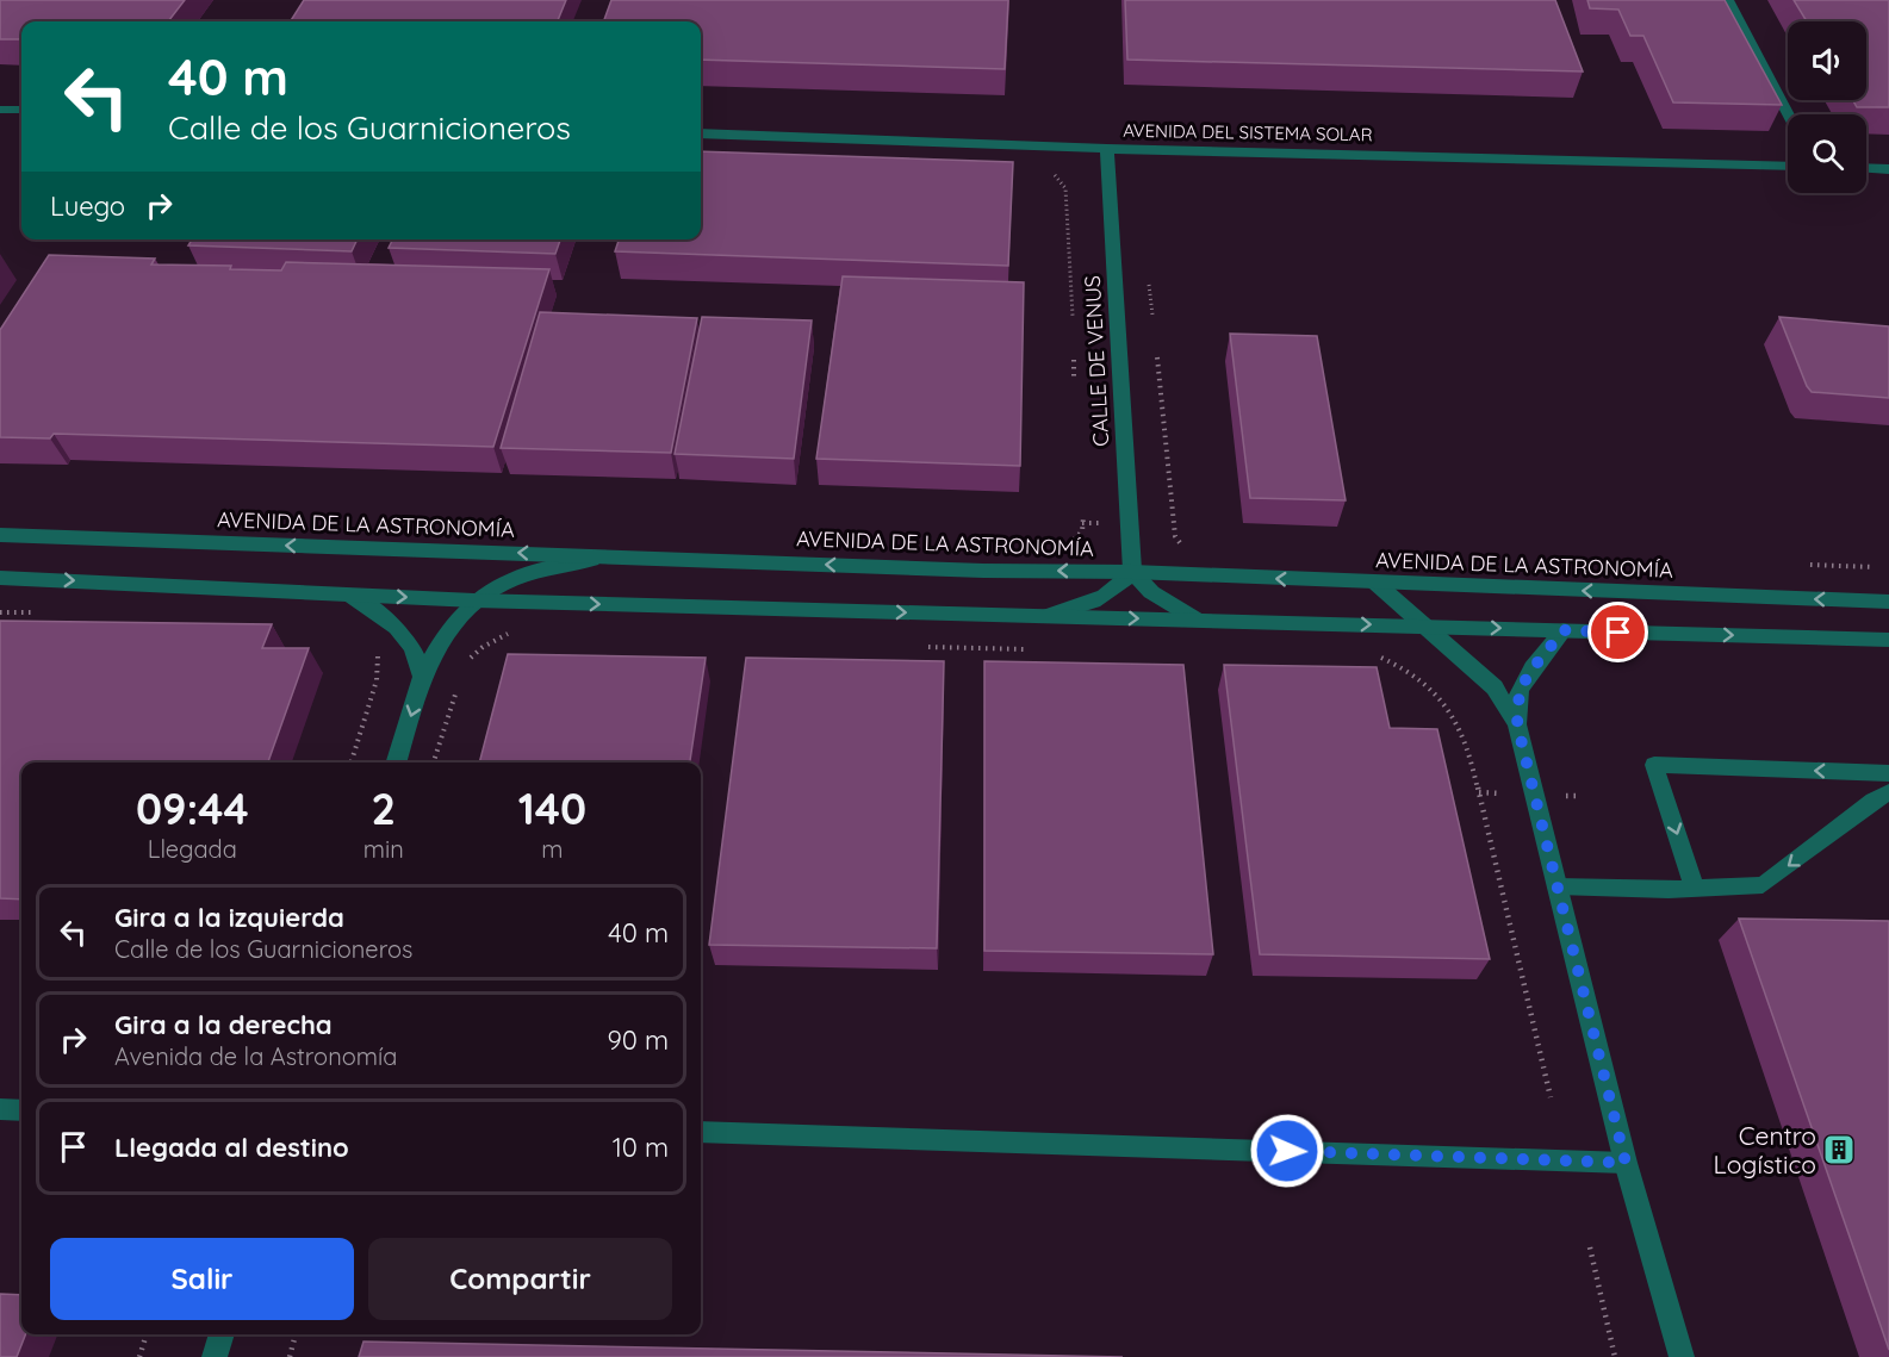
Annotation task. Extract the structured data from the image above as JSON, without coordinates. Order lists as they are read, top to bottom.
{
  "streets": {
    "street": ["AVENIDA DEL SISTEMA SOLAR", "CALLE DE VENUS", "AVENIDA DE LA ASTRONOMÍA"]
  },
  "crossings": [
    ["AVENIDA DEL SISTEMA SOLAR", "CALLE DE VENUS"],
    ["CALLE DE VENUS", "AVENIDA DE LA ASTRONOMÍA"]
  ],
  "places": {
    "building": ["Centro Logístico"]
  },
  "page": {
    "turn": ["40 m", "Calle de los Guarnicioneros"],
    "then": "Luego",
    "eta": [
      "09:44",
      "Llegada",
      "2",
      "min",
      "140",
      "m"
    ],
    "list": [
      {
        "name": "Gira a la izquierda",
        "note": "Calle de los Guarnicioneros",
        "value": "40 m"
      },
      {
        "name": "Gira a la derecha",
        "note": "Avenida de la Astronomía",
        "value": "90 m"
      },
      {
        "name": "Llegada al destino",
        "value": "10 m"
      }
    ],
    "buttons": ["Salir", "Compartir"]
  }
}
